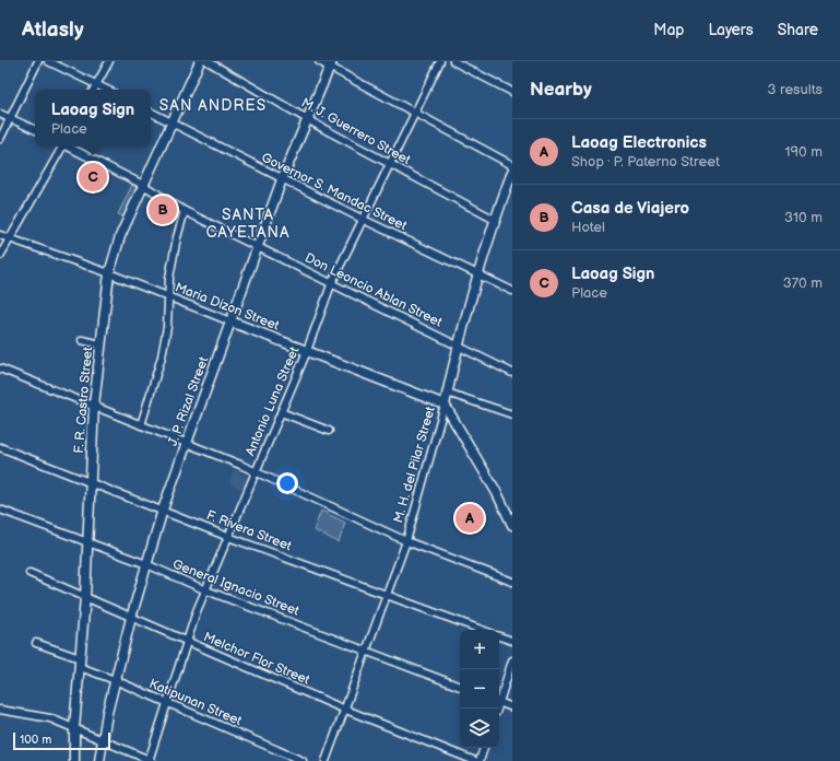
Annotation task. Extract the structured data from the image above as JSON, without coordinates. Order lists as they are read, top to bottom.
{
  "streets": {
    "main road": [
      "Maria Dizon Street",
      "F. R. Castro Street",
      "J. P. Rizal Street",
      "M. H. del Pilar Street"
    ],
    "street": [
      "M. J. Guerrero Street",
      "Governor S. Mandac Street",
      "Don Leoncio Ablan Street",
      "Antonio Luna Street",
      "F. Rivera Street",
      "General Ignacio Street",
      "Melchor Flor Street",
      "Katipunan Street"
    ]
  },
  "crossings": [
    ["M. J. Guerrero Street", "J. P. Rizal Street"],
    ["M. J. Guerrero Street", "Antonio Luna Street"],
    ["M. J. Guerrero Street", "M. H. del Pilar Street"],
    ["Governor S. Mandac Street", "F. R. Castro Street"],
    ["Governor S. Mandac Street", "J. P. Rizal Street"],
    ["Governor S. Mandac Street", "Antonio Luna Street"],
    ["Governor S. Mandac Street", "M. H. del Pilar Street"],
    ["Don Leoncio Ablan Street", "F. R. Castro Street"],
    ["Don Leoncio Ablan Street", "J. P. Rizal Street"],
    ["Don Leoncio Ablan Street", "Antonio Luna Street"],
    ["Don Leoncio Ablan Street", "M. H. del Pilar Street"],
    ["Maria Dizon Street", "F. R. Castro Street"],
    ["Maria Dizon Street", "J. P. Rizal Street"],
    ["Maria Dizon Street", "Antonio Luna Street"],
    ["Maria Dizon Street", "M. H. del Pilar Street"],
    ["F. R. Castro Street", "F. Rivera Street"],
    ["F. R. Castro Street", "General Ignacio Street"],
    ["F. R. Castro Street", "Melchor Flor Street"],
    ["F. R. Castro Street", "Katipunan Street"],
    ["J. P. Rizal Street", "F. Rivera Street"],
    ["J. P. Rizal Street", "General Ignacio Street"],
    ["J. P. Rizal Street", "Melchor Flor Street"],
    ["J. P. Rizal Street", "Katipunan Street"],
    ["Antonio Luna Street", "F. Rivera Street"],
    ["Antonio Luna Street", "General Ignacio Street"],
    ["Antonio Luna Street", "Melchor Flor Street"],
    ["Antonio Luna Street", "Katipunan Street"],
    ["M. H. del Pilar Street", "F. Rivera Street"],
    ["M. H. del Pilar Street", "General Ignacio Street"],
    ["M. H. del Pilar Street", "Melchor Flor Street"]
  ],
  "districts": ["SAN ANDRES", "SANTA CAYETANA"],
  "scale_bar": "100 m",
  "page": {
    "header": "Atlasly",
    "nav": ["Map", "Layers", "Share"],
    "heading": ["Nearby", "3 results"],
    "popup": ["Laoag Sign", "Place"],
    "list": [
      {
        "mark": "A",
        "name": "Laoag Electronics",
        "note": "Shop · P. Paterno Street",
        "value": "190 m"
      },
      {
        "mark": "B",
        "name": "Casa de Viajero",
        "note": "Hotel",
        "value": "310 m"
      },
      {
        "mark": "C",
        "name": "Laoag Sign",
        "note": "Place",
        "value": "370 m"
      }
    ],
    "pins": ["C", "B", "A"],
    "map_buttons": ["+", "−"],
    "scale": "100 m"
  }
}
